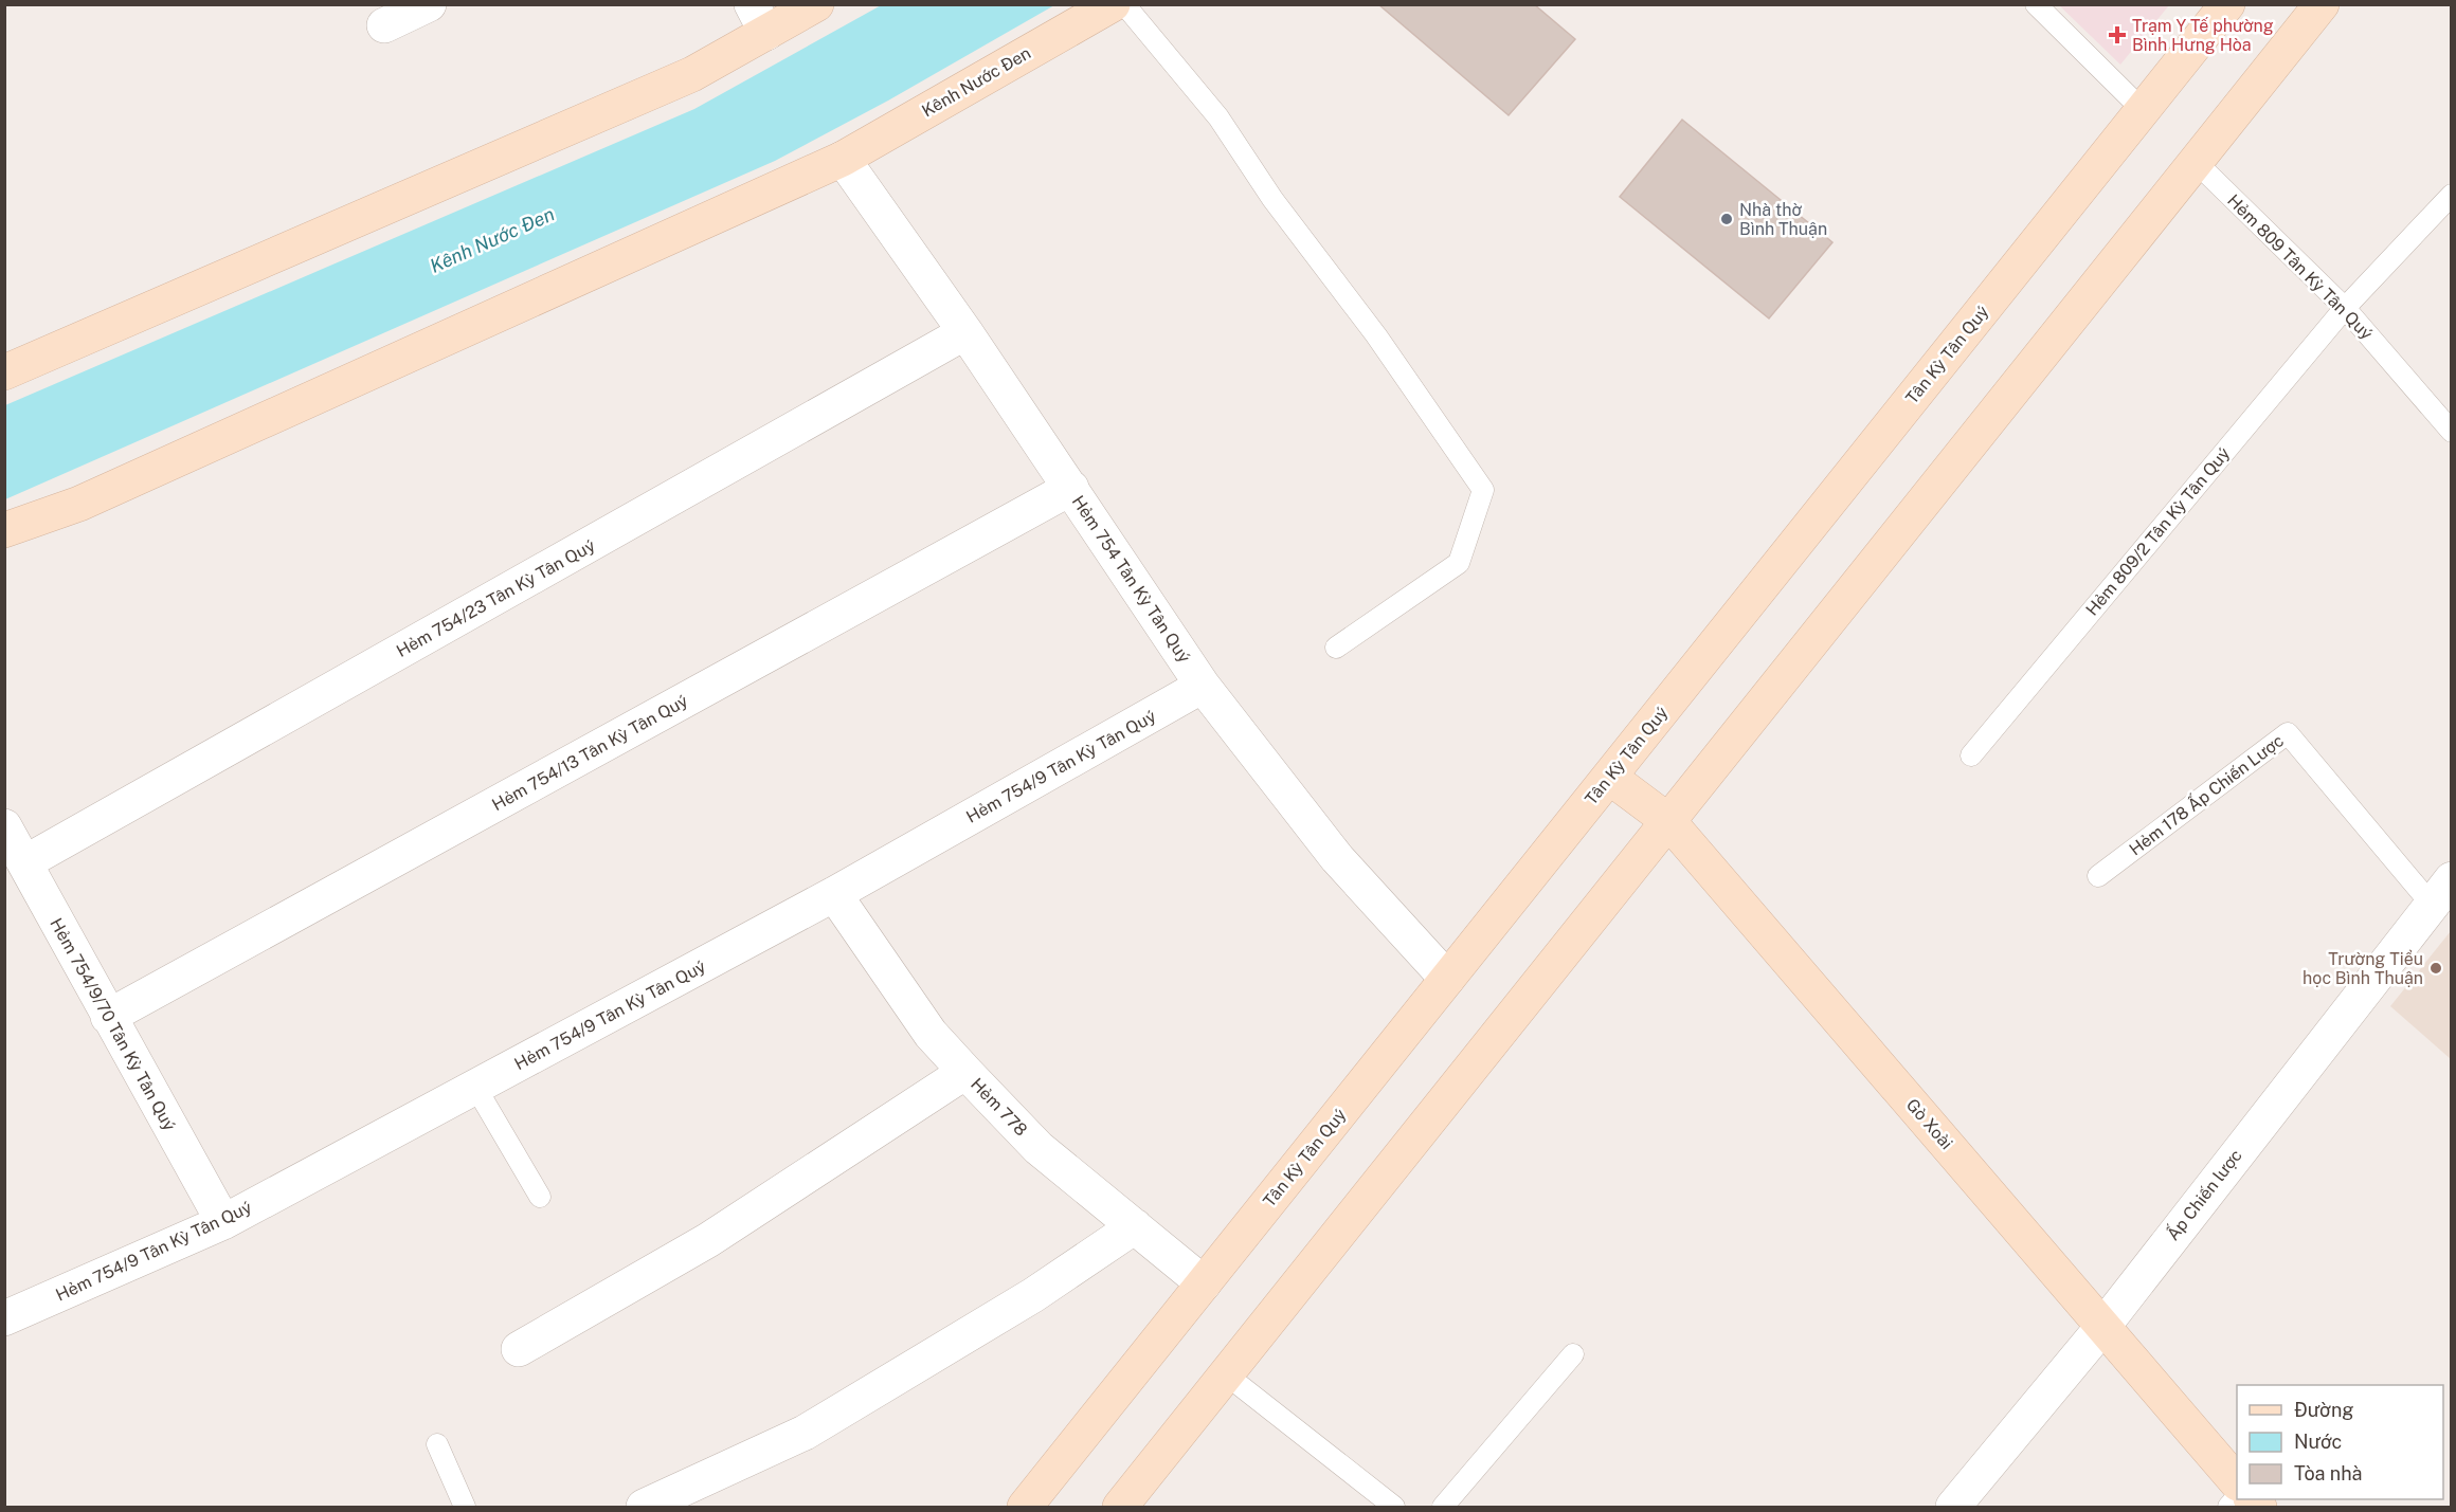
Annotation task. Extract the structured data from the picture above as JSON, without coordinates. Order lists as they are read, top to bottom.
{
  "streets": {
    "main road": ["Kênh Nước Đen", "Tân Kỳ Tân Quý", "Gò Xoài"],
    "street": [
      "Hẻm 754 Tân Kỳ Tân Quý",
      "Hẻm 754/23 Tân Kỳ Tân Quý",
      "Hẻm 754/13 Tân Kỳ Tân Quý",
      "Hẻm 754/9 Tân Kỳ Tân Quý",
      "Hẻm 754/9/70 Tân Kỳ Tân Quý",
      "Hẻm 778",
      "Ấp Chiến lược"
    ],
    "lane": ["Hẻm 809 Tân Kỳ Tân Quý", "Hẻm 809/2 Tân Kỳ Tân Quý", "Hẻm 178 Ấp Chiến Lược"]
  },
  "crossings": [
    ["Kênh Nước Đen", "Hẻm 754 Tân Kỳ Tân Quý"],
    ["Hẻm 809 Tân Kỳ Tân Quý", "Hẻm 809/2 Tân Kỳ Tân Quý"],
    ["Tân Kỳ Tân Quý", "Hẻm 754 Tân Kỳ Tân Quý"],
    ["Tân Kỳ Tân Quý", "Hẻm 778"],
    ["Tân Kỳ Tân Quý", "Gò Xoài"],
    ["Hẻm 754 Tân Kỳ Tân Quý", "Hẻm 754/23 Tân Kỳ Tân Quý"],
    ["Hẻm 754 Tân Kỳ Tân Quý", "Hẻm 754/13 Tân Kỳ Tân Quý"],
    ["Hẻm 754 Tân Kỳ Tân Quý", "Hẻm 754/9 Tân Kỳ Tân Quý"],
    ["Hẻm 754/23 Tân Kỳ Tân Quý", "Hẻm 754/9/70 Tân Kỳ Tân Quý"],
    ["Hẻm 754/13 Tân Kỳ Tân Quý", "Hẻm 754/9/70 Tân Kỳ Tân Quý"],
    ["Hẻm 754/9 Tân Kỳ Tân Quý", "Hẻm 754/9/70 Tân Kỳ Tân Quý"],
    ["Hẻm 754/9 Tân Kỳ Tân Quý", "Hẻm 778"],
    ["Hẻm 178 Ấp Chiến Lược", "Ấp Chiến lược"],
    ["Gò Xoài", "Ấp Chiến lược"]
  ],
  "water": ["Kênh Nước Đen"],
  "places": {
    "health": ["Trạm Y Tế phường Bình Hưng Hòa"],
    "other": ["Nhà thờ Bình Thuận", "Trường Tiểu học Bình Thuận"]
  },
  "legend": ["Đường", "Nước", "Tòa nhà"]
}
